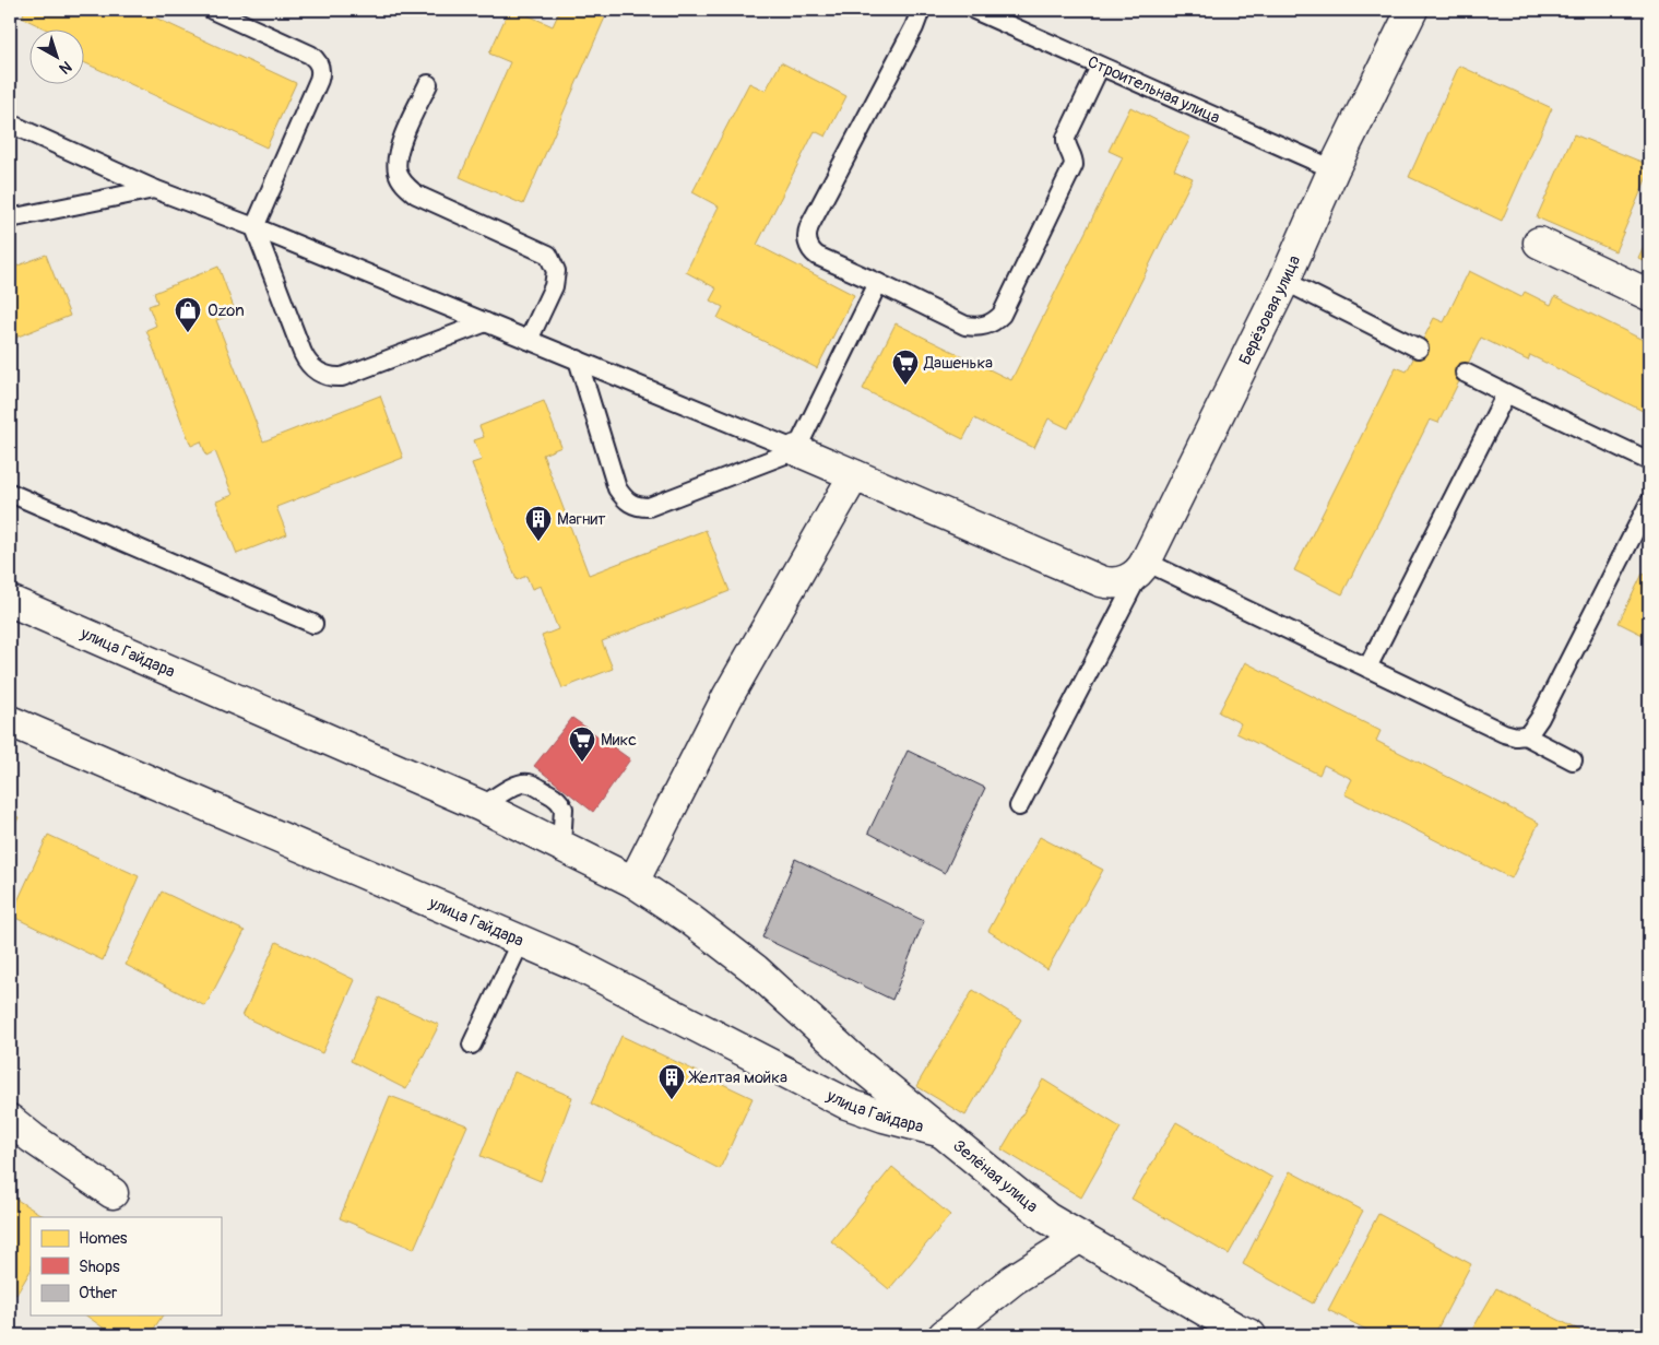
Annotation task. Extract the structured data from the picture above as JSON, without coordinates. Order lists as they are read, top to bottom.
{
  "streets": {
    "street": ["Берёзовая улица", "улица Гайдара", "Зелёная улица"],
    "lane": ["Строительная улица"]
  },
  "crossings": [
    ["Строительная улица", "Берёзовая улица"],
    ["улица Гайдара", "Зелёная улица"]
  ],
  "places": {
    "shop": ["Ozon"],
    "supermarket": ["Дашенька", "Микс"],
    "building": ["Магнит", "Желтая мойка"]
  },
  "legend": ["Homes", "Shops", "Other"],
  "north": "bottom right"
}
